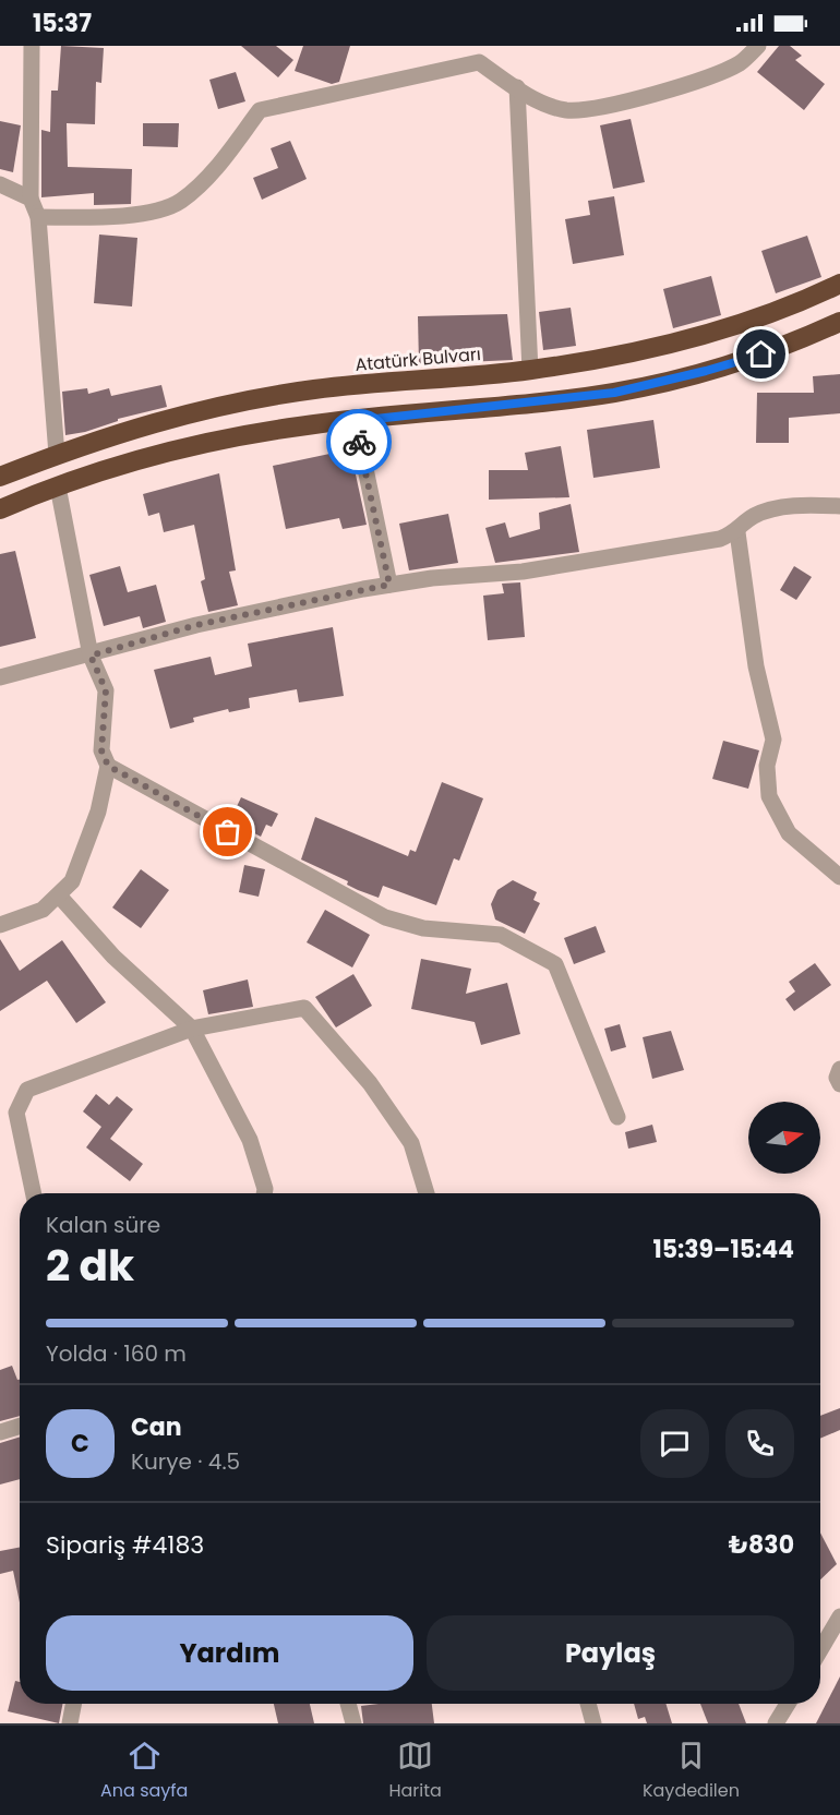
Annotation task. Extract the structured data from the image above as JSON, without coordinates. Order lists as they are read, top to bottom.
{
  "streets": {
    "highway": ["Atatürk Bulvarı"]
  },
  "north": "right",
  "page": {
    "status": "15:37",
    "heading": ["2 dk", "Kalan süre", "15:39–15:44"],
    "panel": [
      "Can",
      "Kurye · 4.5",
      "Sipariş #4183",
      "₺830"
    ],
    "bar": "Yolda · 160 m",
    "round": "C",
    "buttons": ["Yardım", "Paylaş"],
    "tabs": ["Ana sayfa", "Harita", "Kaydedilen"]
  }
}
